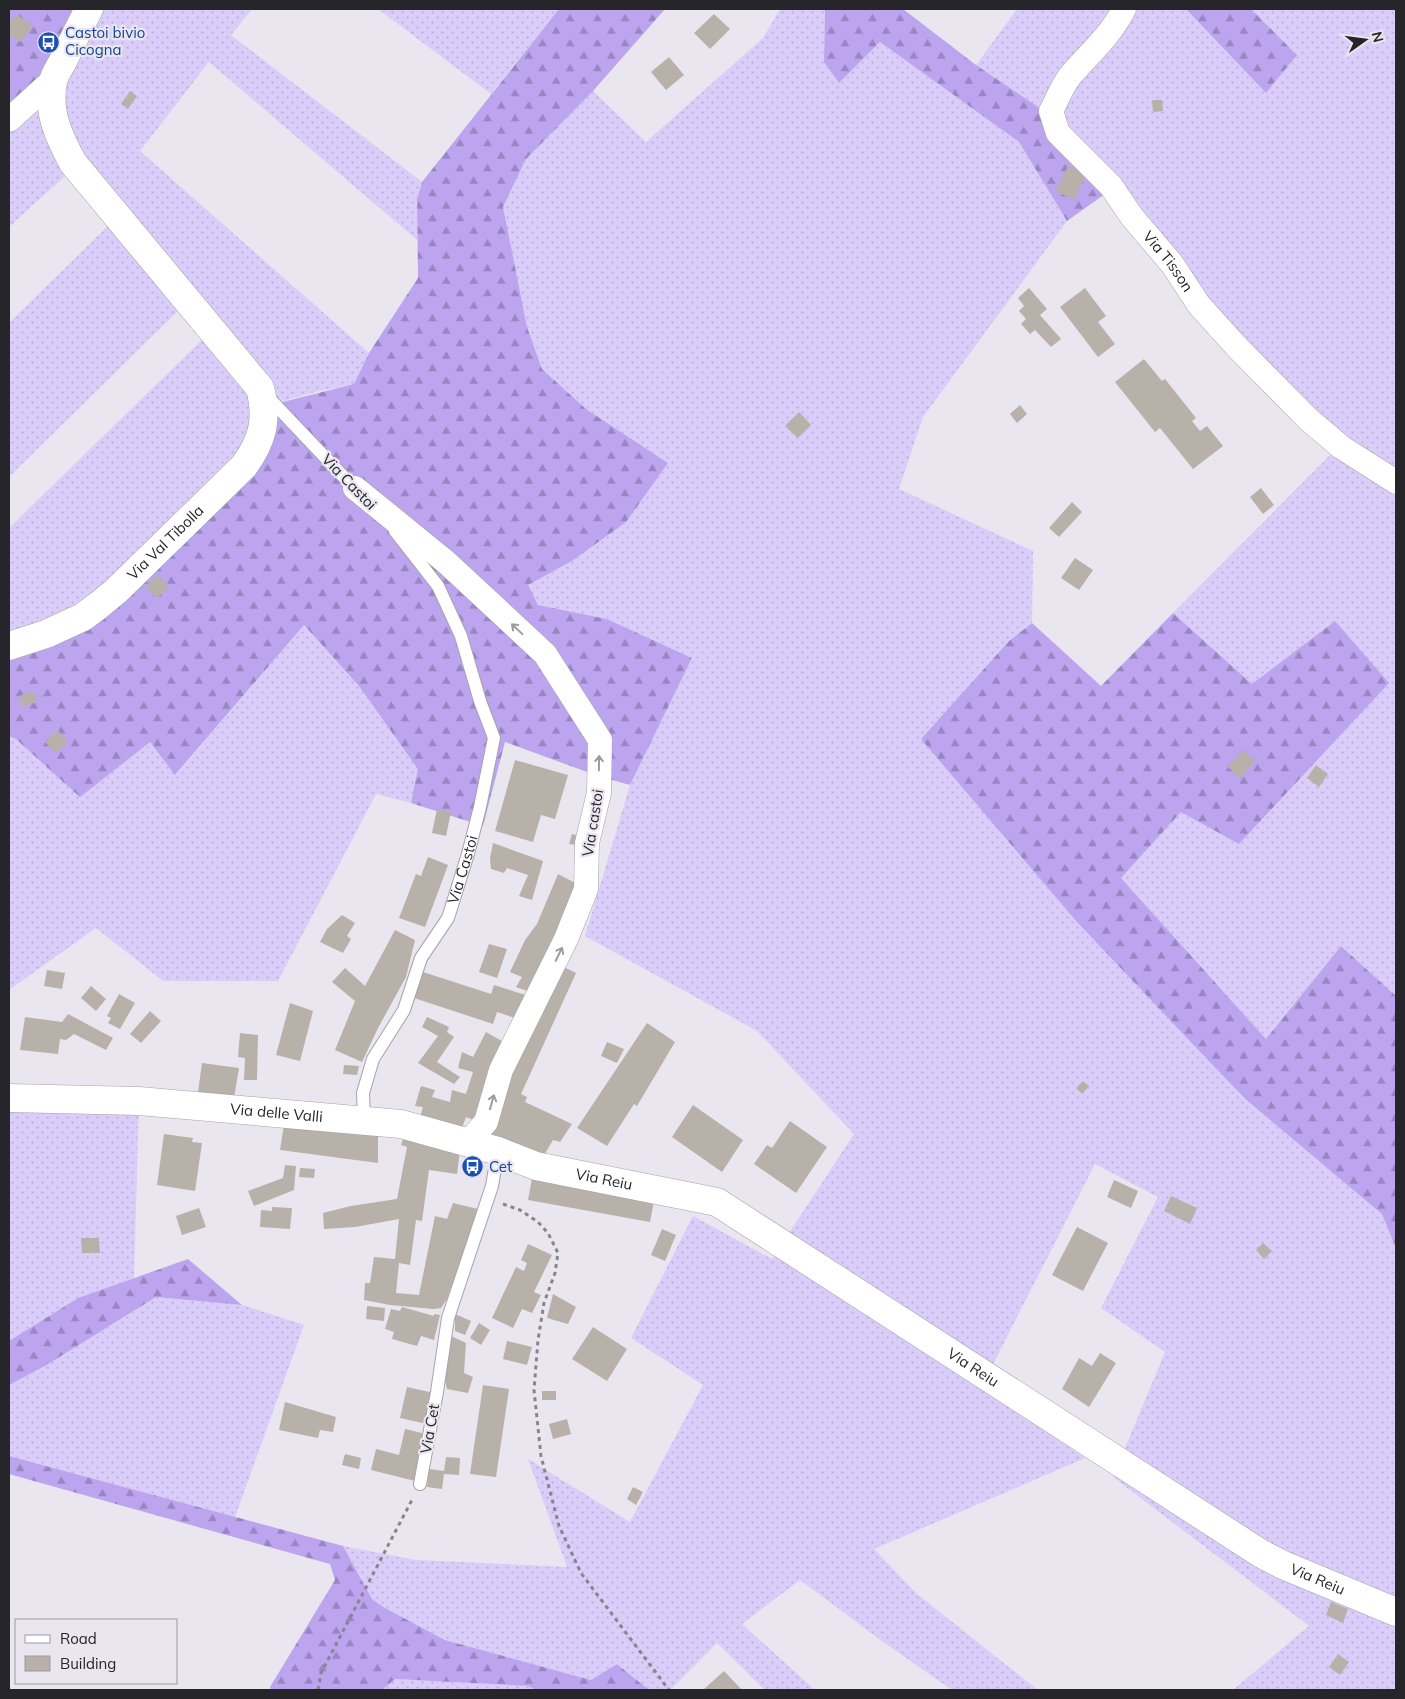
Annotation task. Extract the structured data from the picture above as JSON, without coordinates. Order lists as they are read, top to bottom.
{
  "streets": {
    "street": [
      "Via Tisson",
      "Via Castoi",
      "Via Val Tibolla",
      "Via castoi",
      "Via delle Valli",
      "Via Reiu"
    ],
    "lane": ["Via Cet"]
  },
  "crossings": [
    ["Via Castoi", "Via Val Tibolla"],
    ["Via Castoi", "Via castoi"],
    ["Via Castoi", "Via delle Valli"],
    ["Via castoi", "Via delle Valli"],
    ["Via delle Valli", "Via Reiu"],
    ["Via delle Valli", "Via Cet"]
  ],
  "one_way": ["Via castoi"],
  "places": {
    "bus stop": ["Castoi bivio Cicogna", "Cet"]
  },
  "legend": ["Road", "Building"],
  "north": "right"
}
